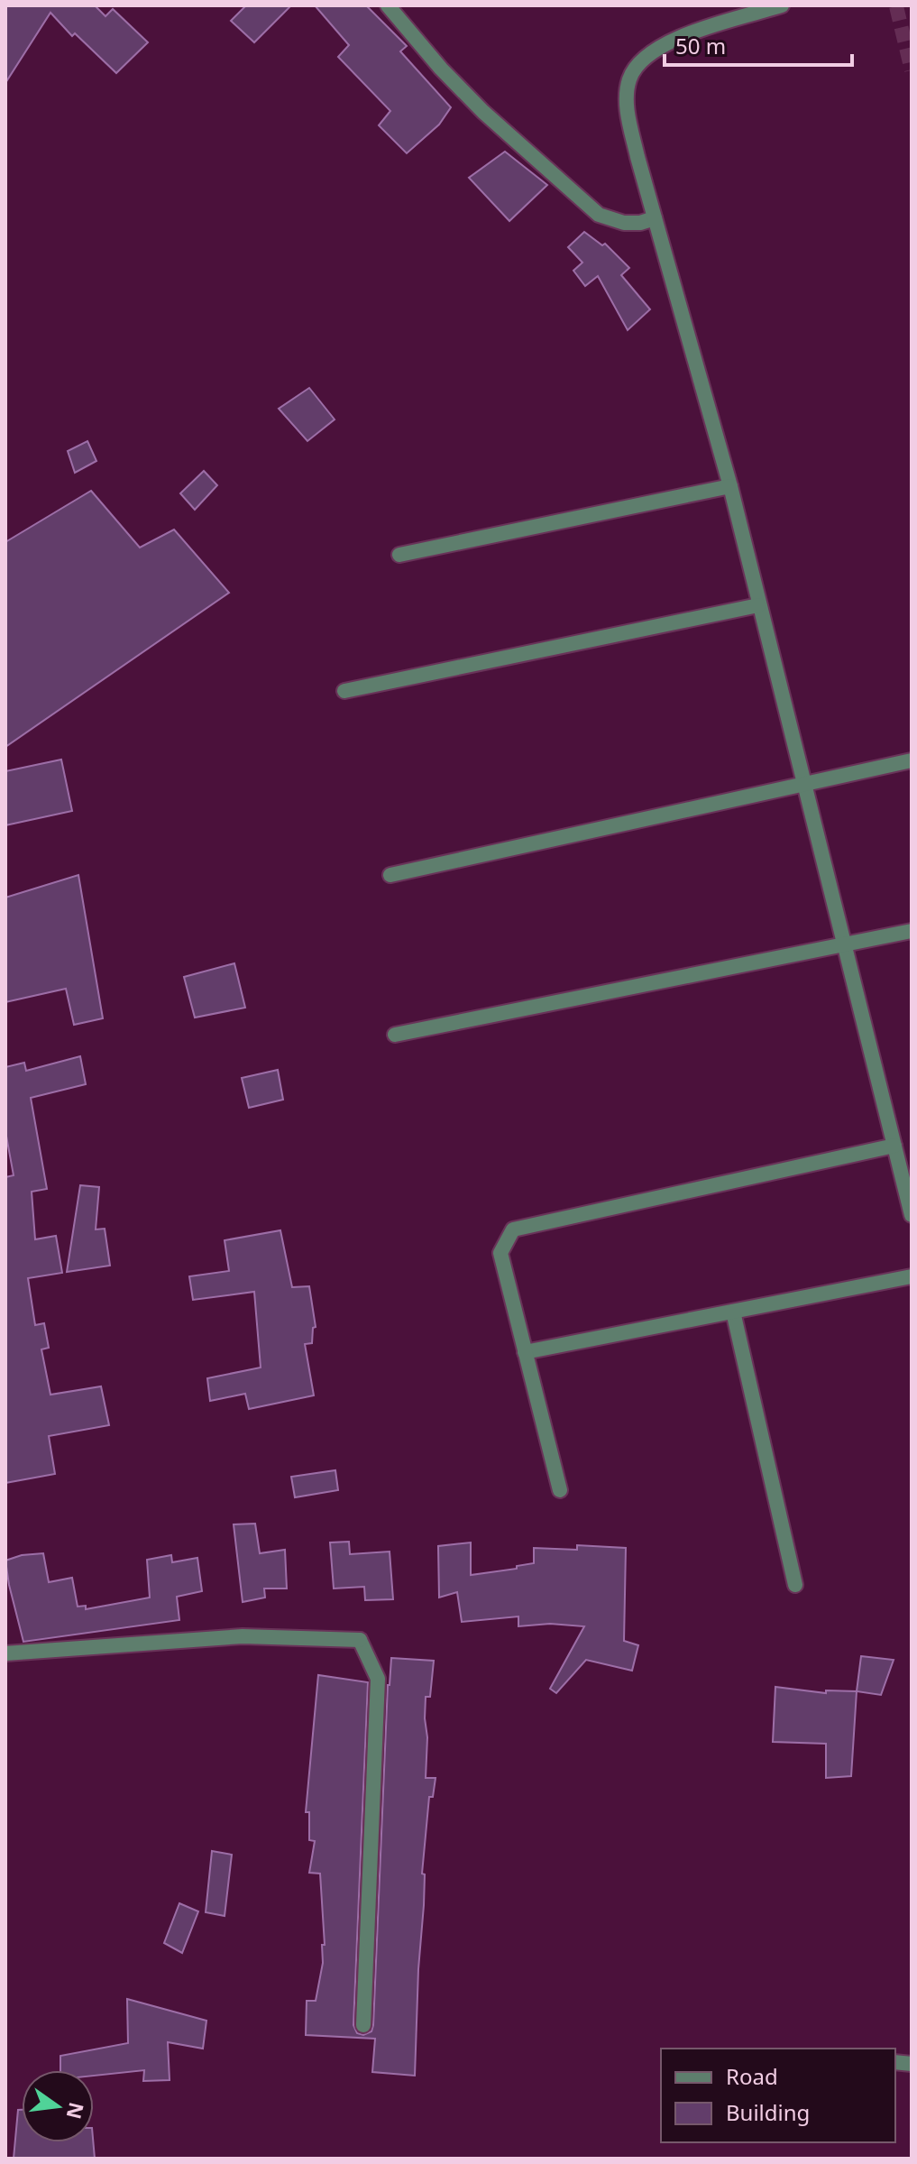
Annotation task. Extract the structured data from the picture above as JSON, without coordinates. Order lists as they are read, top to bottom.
{
  "legend": ["Road", "Building"],
  "scale_bar": "50 m",
  "north": "right"
}
